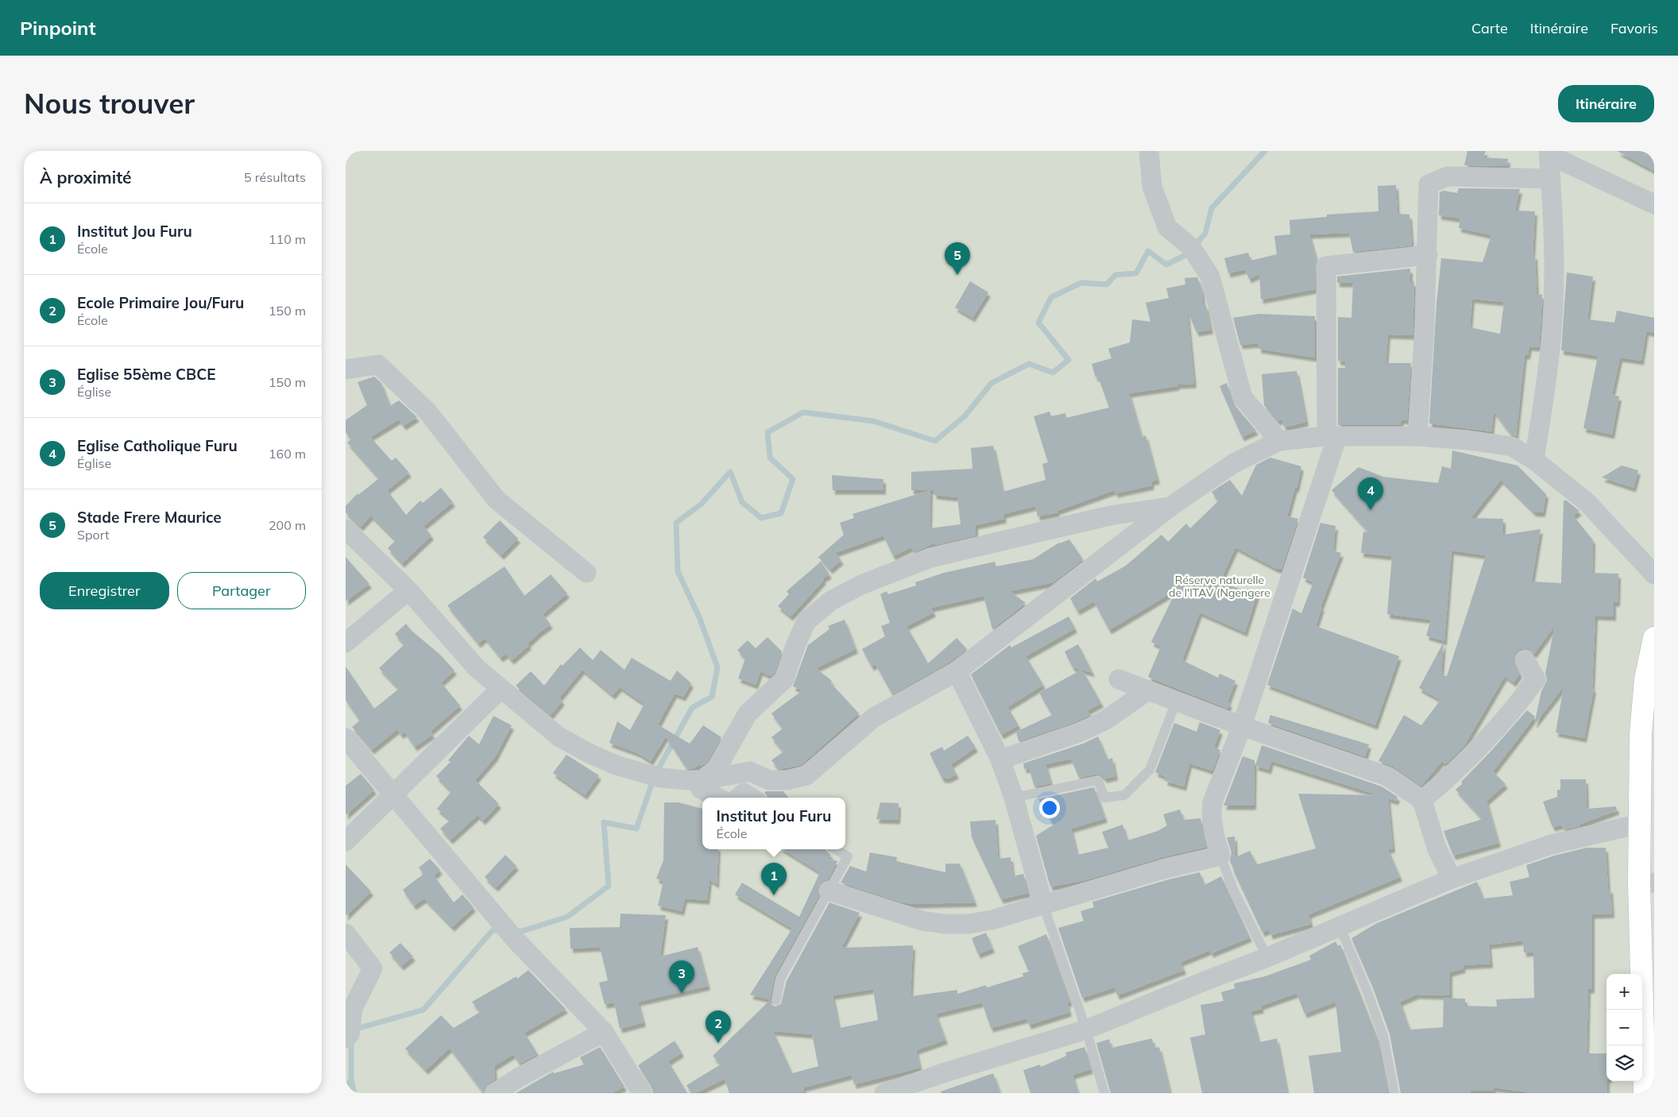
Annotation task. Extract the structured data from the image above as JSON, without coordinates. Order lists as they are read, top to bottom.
{
  "parks": ["Réserve naturelle de l'ITAV (Ngengere"],
  "page": {
    "header": "Pinpoint",
    "nav": ["Carte", "Itinéraire", "Favoris"],
    "buttons": [
      "Itinéraire",
      ["Enregistrer", "Partager"]
    ],
    "title": "Nous trouver",
    "heading": ["À proximité", "5 résultats"],
    "list": [
      {
        "mark": "1",
        "name": "Institut Jou Furu",
        "note": "École",
        "value": "110 m"
      },
      {
        "mark": "2",
        "name": "Ecole Primaire Jou/Furu",
        "note": "École",
        "value": "150 m"
      },
      {
        "mark": "3",
        "name": "Eglise 55ème CBCE",
        "note": "Église",
        "value": "150 m"
      },
      {
        "mark": "4",
        "name": "Eglise Catholique Furu",
        "note": "Église",
        "value": "160 m"
      },
      {
        "mark": "5",
        "name": "Stade Frere Maurice",
        "note": "Sport",
        "value": "200 m"
      }
    ],
    "pins": [
      "5",
      "4",
      "1",
      "3",
      "2"
    ],
    "popup": ["Institut Jou Furu", "École"],
    "map_buttons": ["+", "−"]
  }
}
